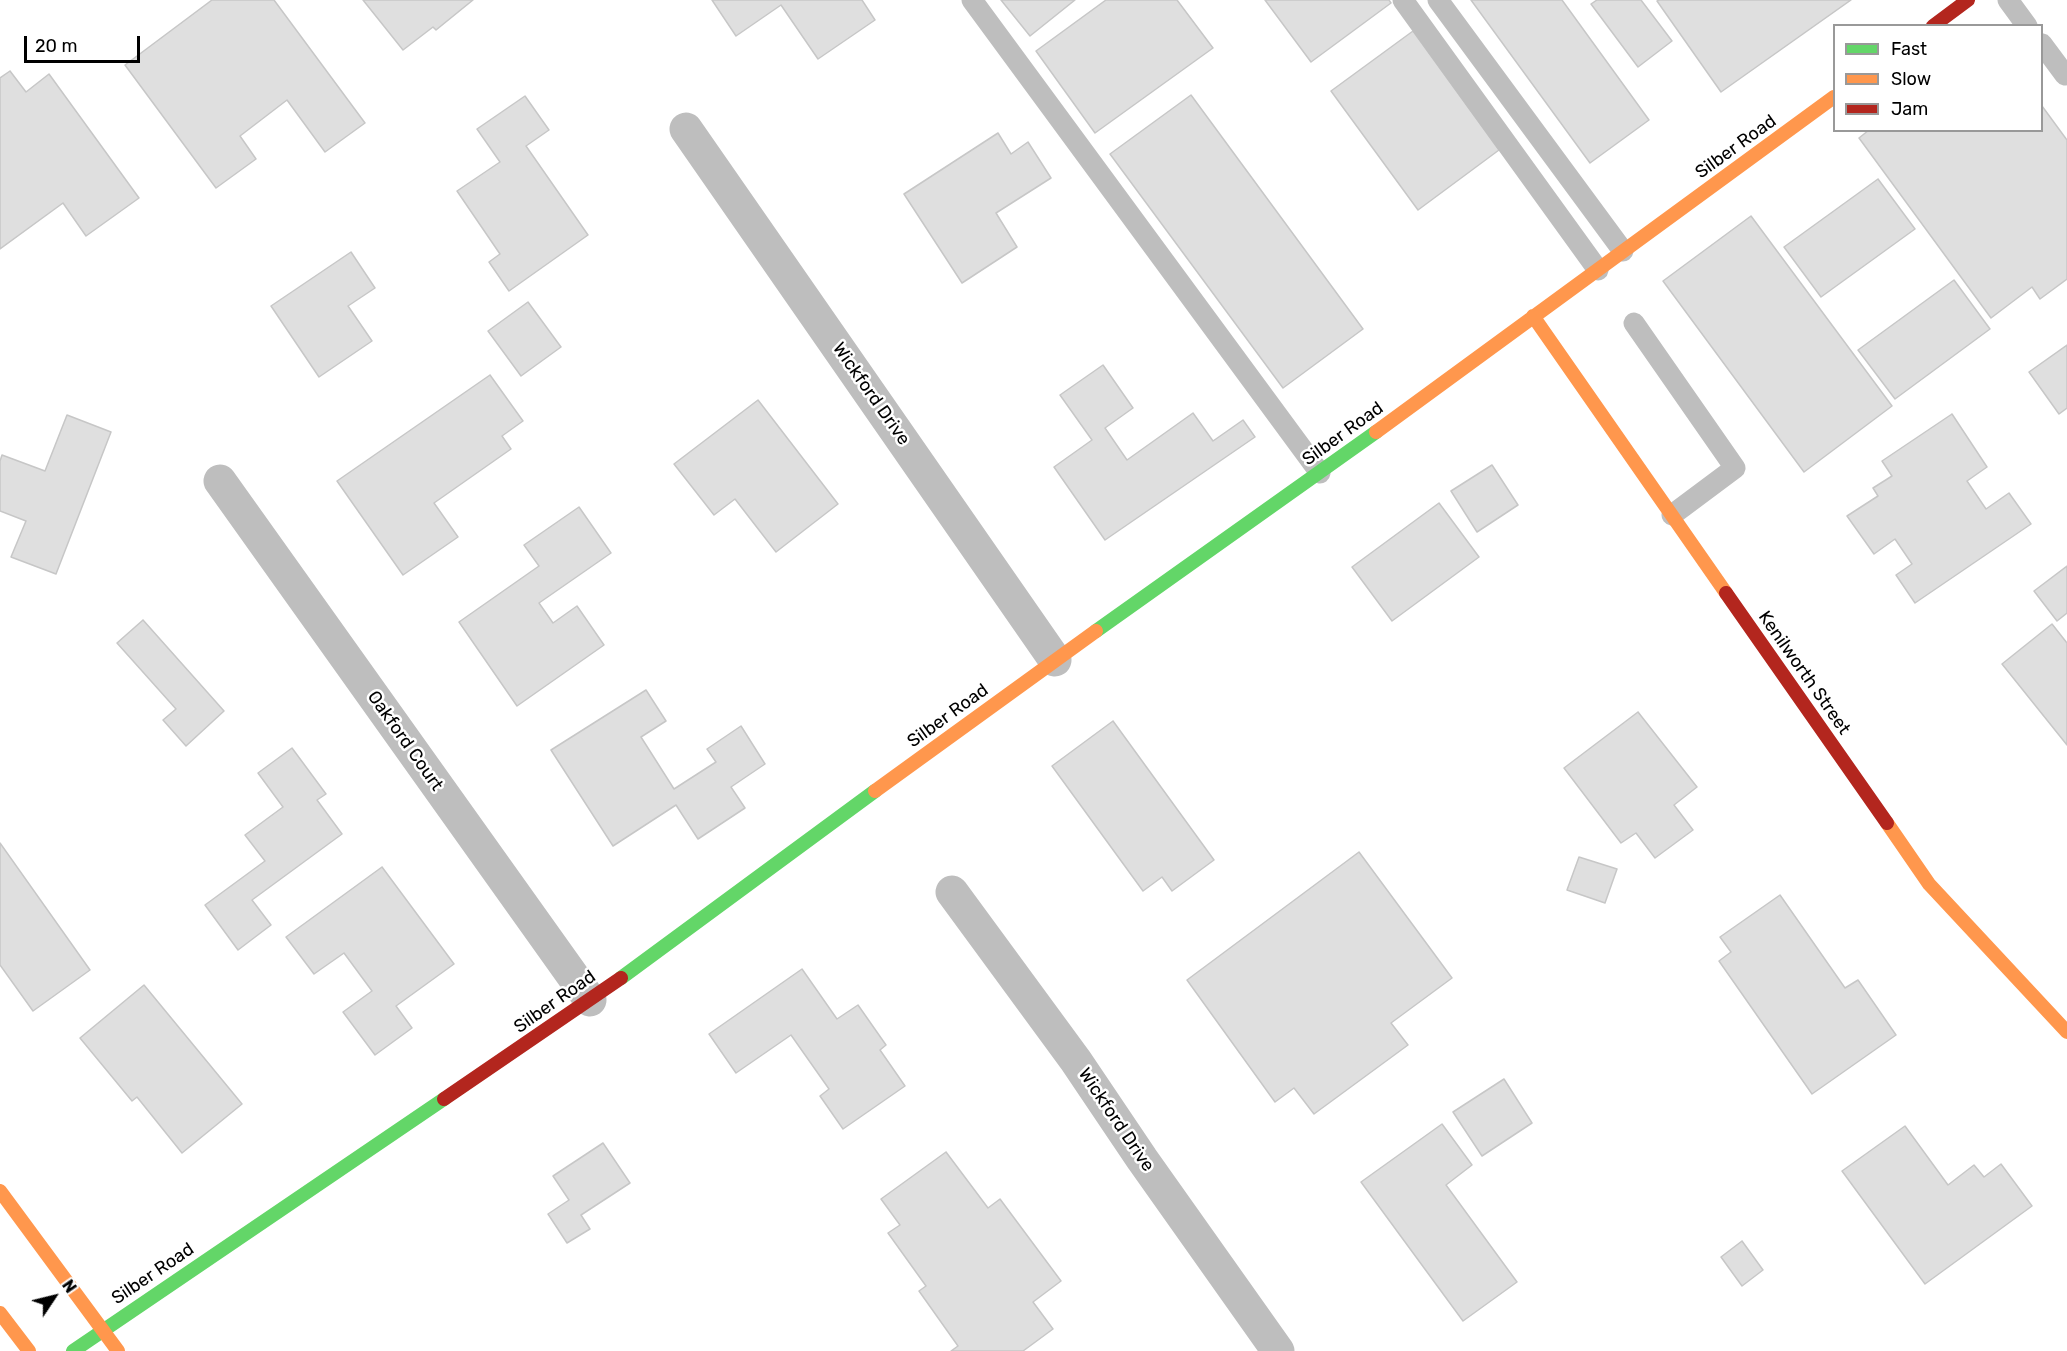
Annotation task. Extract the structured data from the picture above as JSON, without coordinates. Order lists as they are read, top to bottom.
{
  "streets": {
    "street": [
      "Silber Road",
      "Wickford Drive",
      "Kenilworth Street",
      "Oakford Court"
    ]
  },
  "crossings": [
    ["Silber Road", "Wickford Drive"],
    ["Silber Road", "Kenilworth Street"],
    ["Silber Road", "Oakford Court"]
  ],
  "legend": ["Fast", "Slow", "Jam"],
  "scale_bar": "20 m",
  "north": "top right"
}
